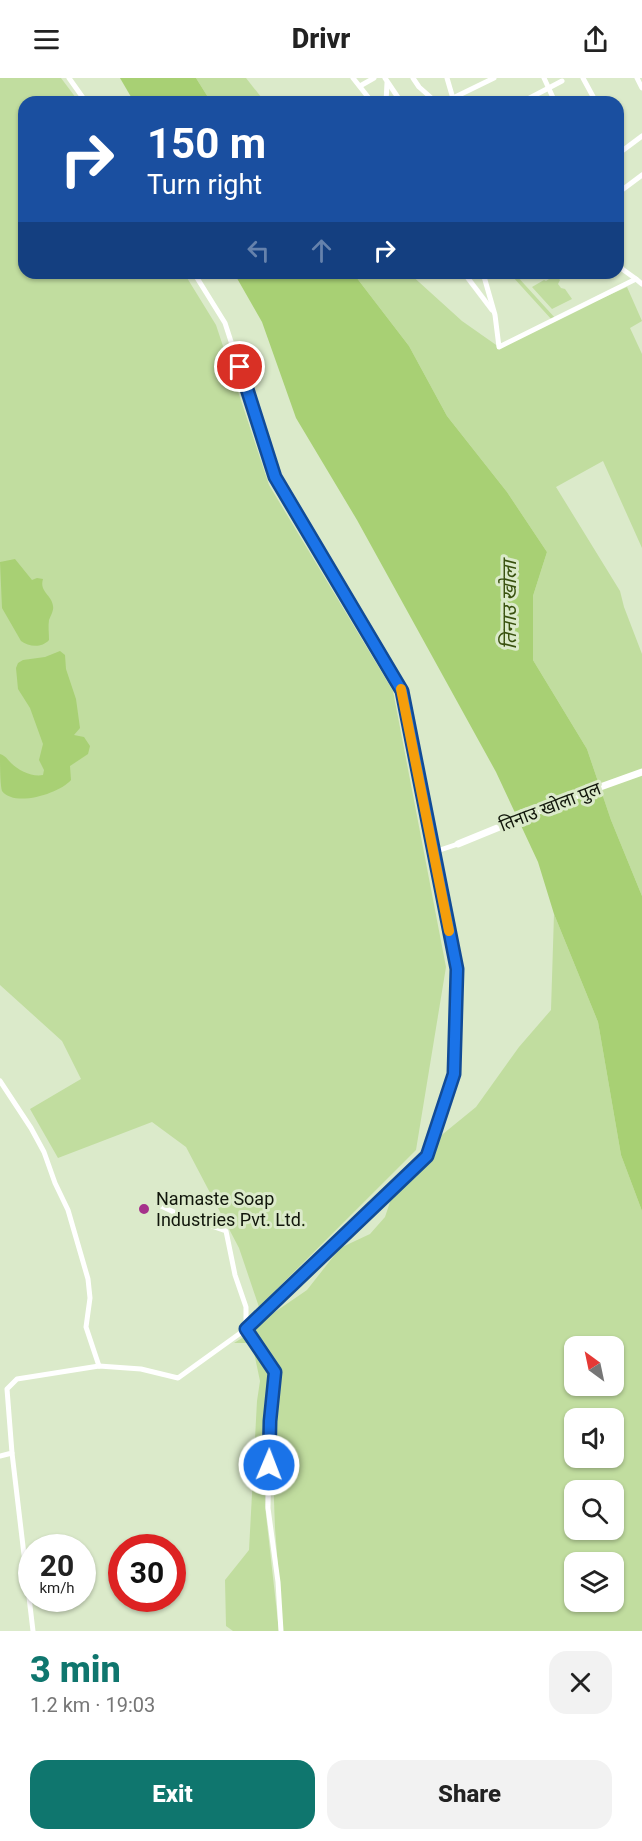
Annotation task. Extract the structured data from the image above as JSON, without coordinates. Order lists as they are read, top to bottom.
{
  "streets": {
    "street": ["तिनाउ खोला पुल"]
  },
  "water": ["तिनाउ खोला"],
  "places": ["Namaste Soap Industries Pvt. Ltd."],
  "north": "top left",
  "page": {
    "header": "Drivr",
    "turn": ["150 m", "Turn right"],
    "speed": "20 km/h",
    "limit": "30",
    "heading": ["3 min", "1.2 km · 19:03"],
    "buttons": ["Exit", "Share"]
  }
}
